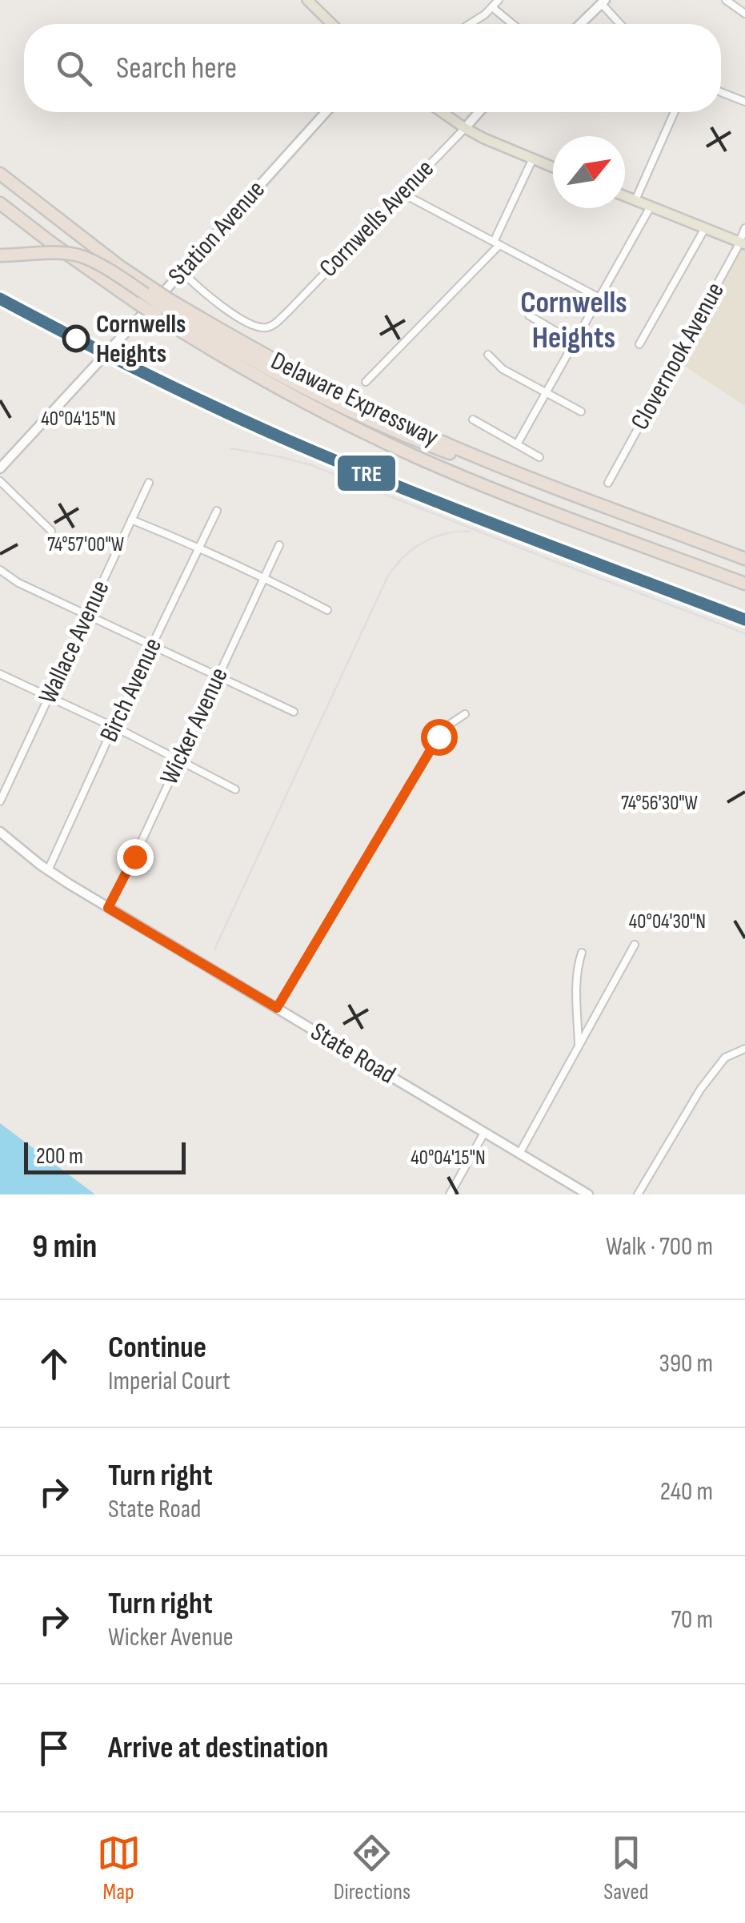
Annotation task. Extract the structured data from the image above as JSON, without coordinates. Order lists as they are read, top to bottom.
{
  "streets": {
    "highway": ["Delaware Expressway"],
    "main road": ["Cornwells Avenue", "Station Avenue", "State Road"],
    "street": [
      "Clovernook Avenue",
      "Wallace Avenue",
      "Birch Avenue",
      "Wicker Avenue"
    ]
  },
  "crossings": [
    ["Cornwells Avenue", "Station Avenue"],
    ["Birch Avenue", "State Road"],
    ["Wicker Avenue", "State Road"]
  ],
  "districts": ["Cornwells Heights"],
  "places": ["Cornwells Heights"],
  "lines": ["transit line TRE"],
  "scale_bar": "200 m",
  "north": "top right",
  "page": {
    "search": "Search here",
    "scale": "200 m",
    "heading": ["9 min", "Walk · 700 m"],
    "list": [
      ["Continue", "Imperial Court", "390 m"],
      ["Turn right", "State Road", "240 m"],
      ["Turn right", "Wicker Avenue", "70 m"],
      "Arrive at destination"
    ],
    "nav": ["Map", "Directions", "Saved"]
  },
  "coordinates": [
    "40°04'15\"N",
    "74°57'00\"W",
    "74°56'30\"W",
    "40°04'30\"N"
  ]
}
